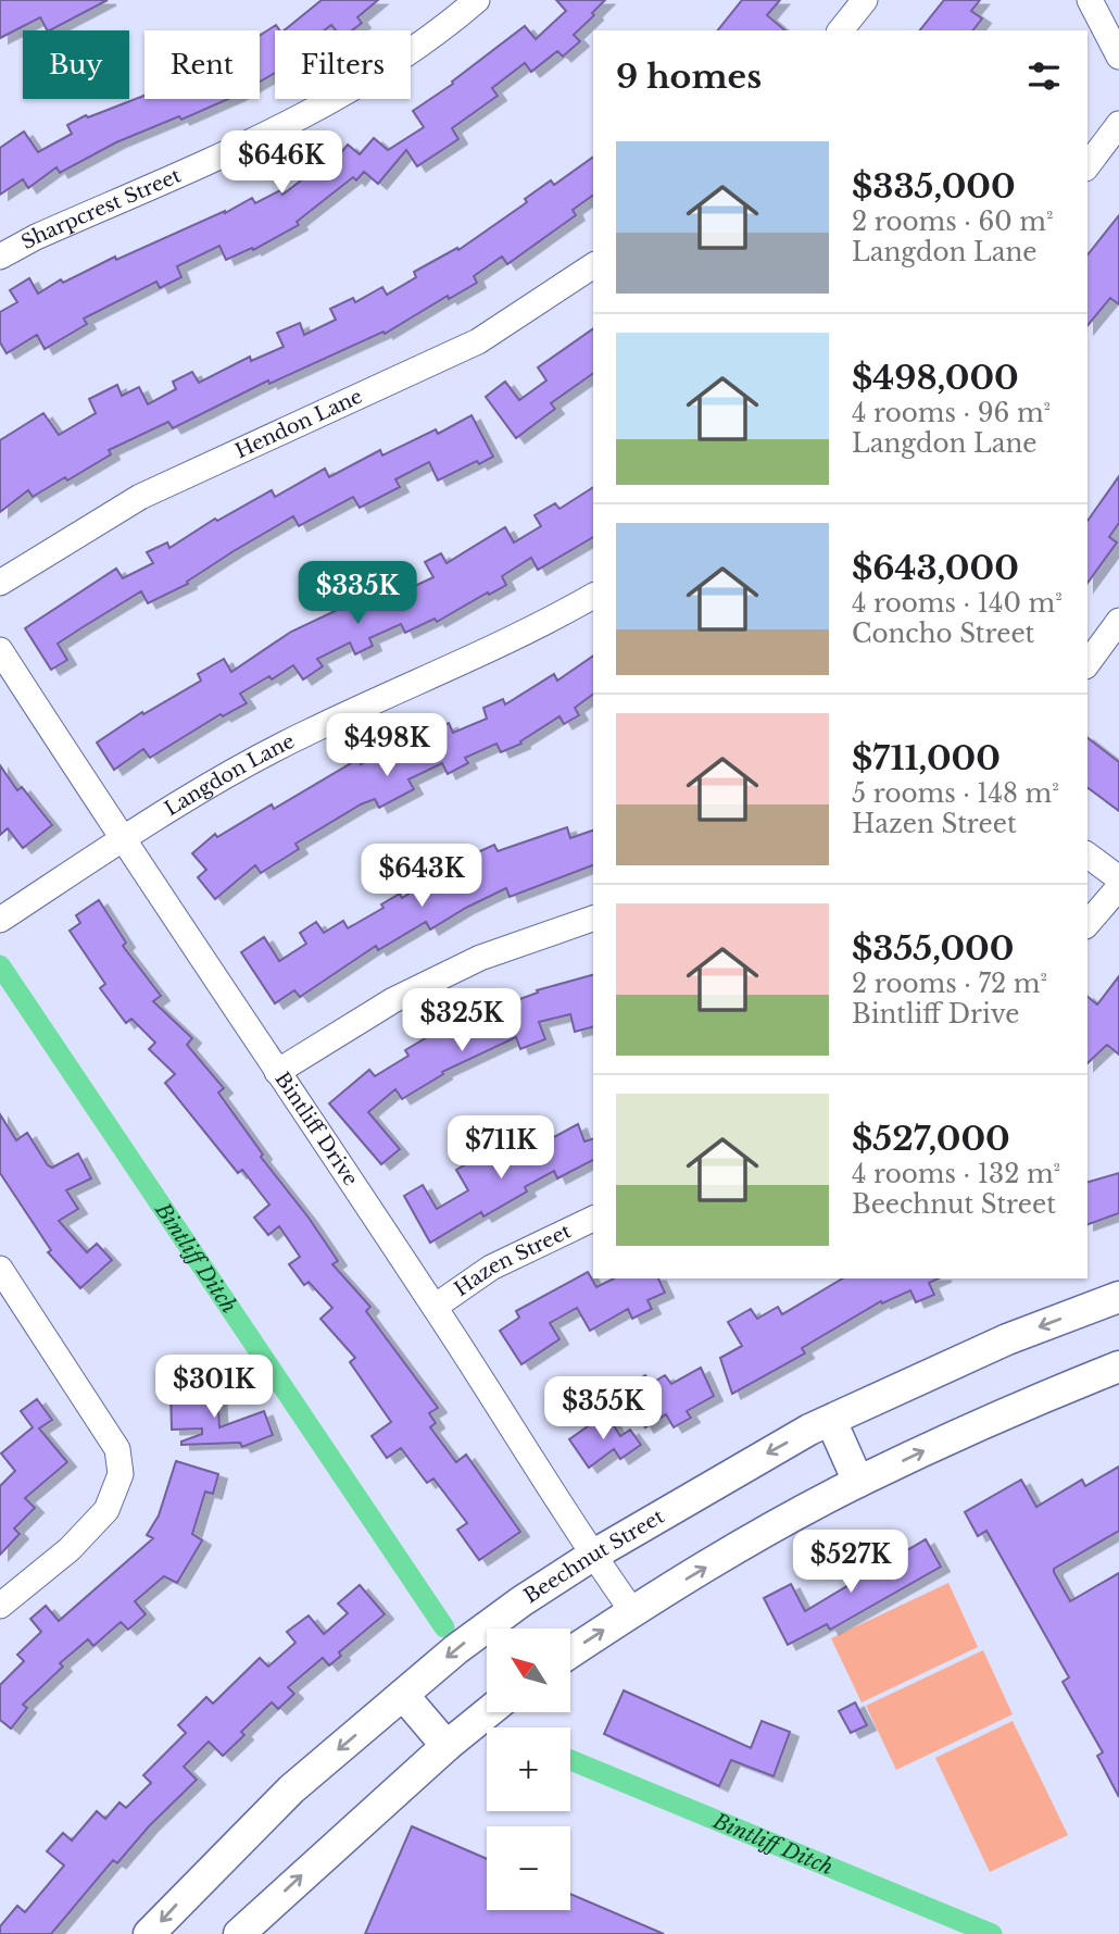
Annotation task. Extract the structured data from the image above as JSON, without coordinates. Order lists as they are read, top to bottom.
{
  "streets": {
    "main road": ["Beechnut Street"],
    "street": [
      "Sharpcrest Street",
      "Hendon Lane",
      "Langdon Lane",
      "Bintliff Drive",
      "Hazen Street"
    ]
  },
  "crossings": [
    ["Langdon Lane", "Bintliff Drive"],
    ["Bintliff Drive", "Hazen Street"],
    ["Bintliff Drive", "Beechnut Street"]
  ],
  "water": ["Bintliff Ditch"],
  "north": "top left",
  "page": {
    "chip": ["Buy", "Rent", "Filters"],
    "heading": "9 homes",
    "list": [
      {
        "name": "$335,000",
        "note": "2 rooms · 60 m² · Langdon Lane"
      },
      {
        "name": "$498,000",
        "note": "4 rooms · 96 m² · Langdon Lane"
      },
      {
        "name": "$643,000",
        "note": "4 rooms · 140 m² · Concho Street"
      },
      {
        "name": "$711,000",
        "note": "5 rooms · 148 m² · Hazen Street"
      },
      {
        "name": "$355,000",
        "note": "2 rooms · 72 m² · Bintliff Drive"
      },
      {
        "name": "$527,000",
        "note": "4 rooms · 132 m² · Beechnut Street"
      }
    ],
    "price": [
      "$646K",
      "$335K",
      "$498K",
      "$643K",
      "$325K",
      "$711K",
      "$301K",
      "$355K",
      "$527K"
    ],
    "map_buttons": ["+", "−"]
  }
}
